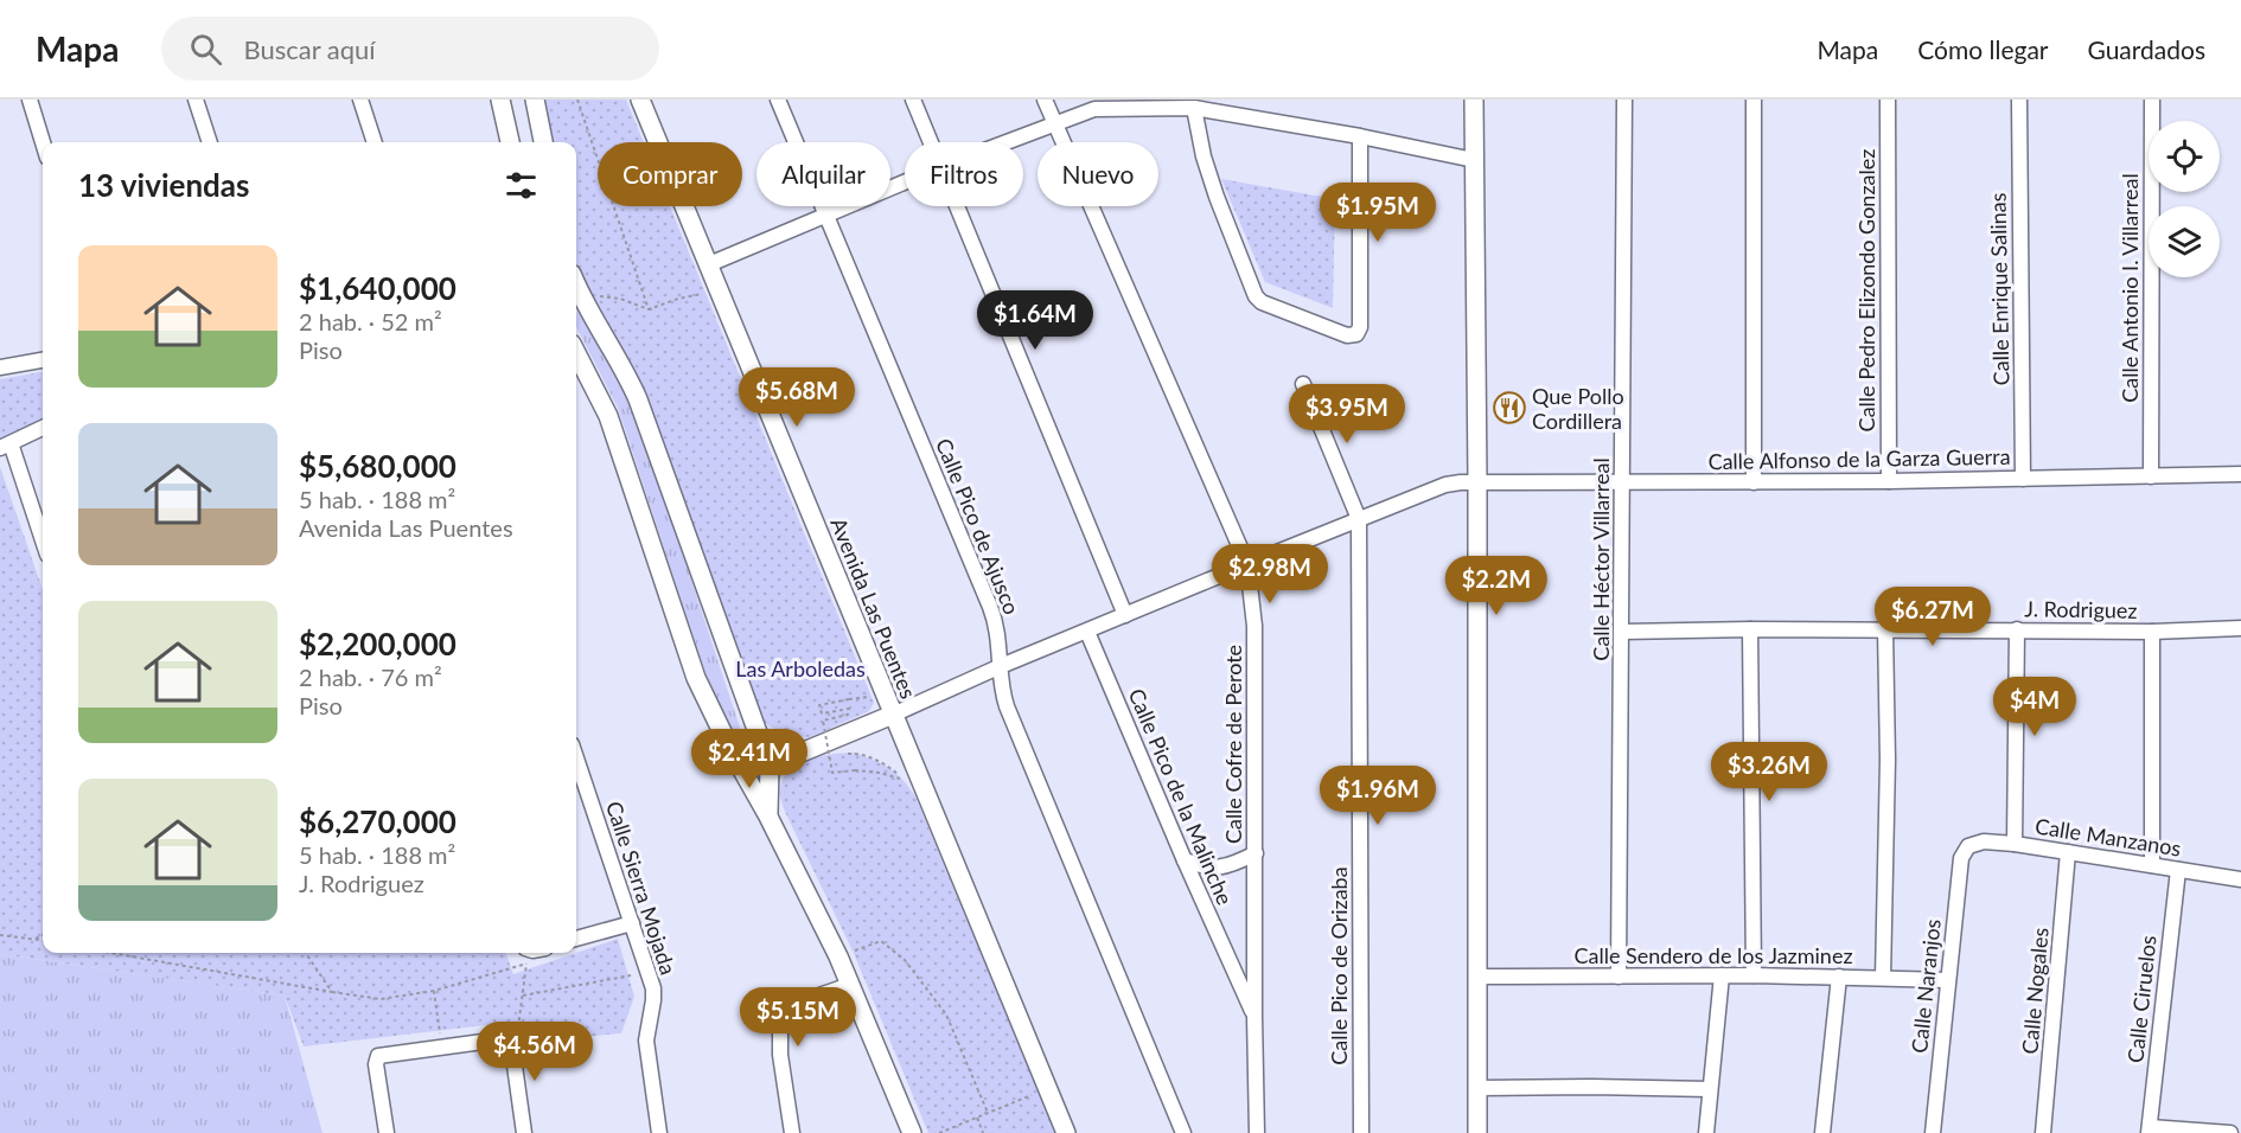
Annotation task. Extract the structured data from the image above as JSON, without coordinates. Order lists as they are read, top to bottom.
{
  "streets": {
    "street": [
      "Calle Antonio I. Villarreal",
      "Calle Enrique Salinas",
      "Calle Pedro Elizondo Gonzalez",
      "Calle Alfonso de la Garza Guerra",
      "Calle Pico de Ajusco",
      "Calle Héctor Villarreal",
      "Avenida Las Puentes",
      "J. Rodriguez",
      "Calle Cofre de Perote",
      "Calle Pico de la Malinche",
      "Calle Manzanos",
      "Calle Sierra Mojada",
      "Calle Sendero de los Jazminez",
      "Calle Pico de Orizaba",
      "Calle Naranjos",
      "Calle Nogales",
      "Calle Ciruelos"
    ]
  },
  "crossings": [
    ["Calle Antonio I. Villarreal", "Calle Alfonso de la Garza Guerra"],
    ["Calle Enrique Salinas", "Calle Alfonso de la Garza Guerra"],
    ["Calle Pedro Elizondo Gonzalez", "Calle Alfonso de la Garza Guerra"],
    ["Calle Alfonso de la Garza Guerra", "Calle Pico de Ajusco"],
    ["Calle Alfonso de la Garza Guerra", "Calle Héctor Villarreal"],
    ["Calle Alfonso de la Garza Guerra", "Avenida Las Puentes"],
    ["Calle Alfonso de la Garza Guerra", "Calle Cofre de Perote"],
    ["Calle Alfonso de la Garza Guerra", "Calle Pico de la Malinche"],
    ["Calle Alfonso de la Garza Guerra", "Calle Pico de Orizaba"],
    ["Calle Héctor Villarreal", "J. Rodriguez"],
    ["Calle Héctor Villarreal", "Calle Sendero de los Jazminez"],
    ["Calle Cofre de Perote", "Calle Pico de la Malinche"],
    ["Calle Manzanos", "Calle Naranjos"],
    ["Calle Manzanos", "Calle Nogales"],
    ["Calle Manzanos", "Calle Ciruelos"],
    ["Calle Sendero de los Jazminez", "Calle Naranjos"]
  ],
  "parks": ["Las Arboledas"],
  "places": {
    "restaurant": ["Que Pollo Cordillera"]
  },
  "page": {
    "header": "Mapa",
    "search": "Buscar aquí",
    "nav": ["Mapa", "Cómo llegar", "Guardados"],
    "chip": [
      "Comprar",
      "Alquilar",
      "Filtros",
      "Nuevo"
    ],
    "heading": "13 viviendas",
    "price": [
      "$1.95M",
      "$1.64M",
      "$5.68M",
      "$3.95M",
      "$2.98M",
      "$2.2M",
      "$6.27M",
      "$4M",
      "$2.41M",
      "$3.26M",
      "$1.96M",
      "$5.15M",
      "$4.56M"
    ],
    "list": [
      {
        "name": "$1,640,000",
        "note": "2 hab. · 52 m² · Piso"
      },
      {
        "name": "$5,680,000",
        "note": "5 hab. · 188 m² · Avenida Las Puentes"
      },
      {
        "name": "$2,200,000",
        "note": "2 hab. · 76 m² · Piso"
      },
      {
        "name": "$6,270,000",
        "note": "5 hab. · 188 m² · J. Rodriguez"
      }
    ]
  }
}
